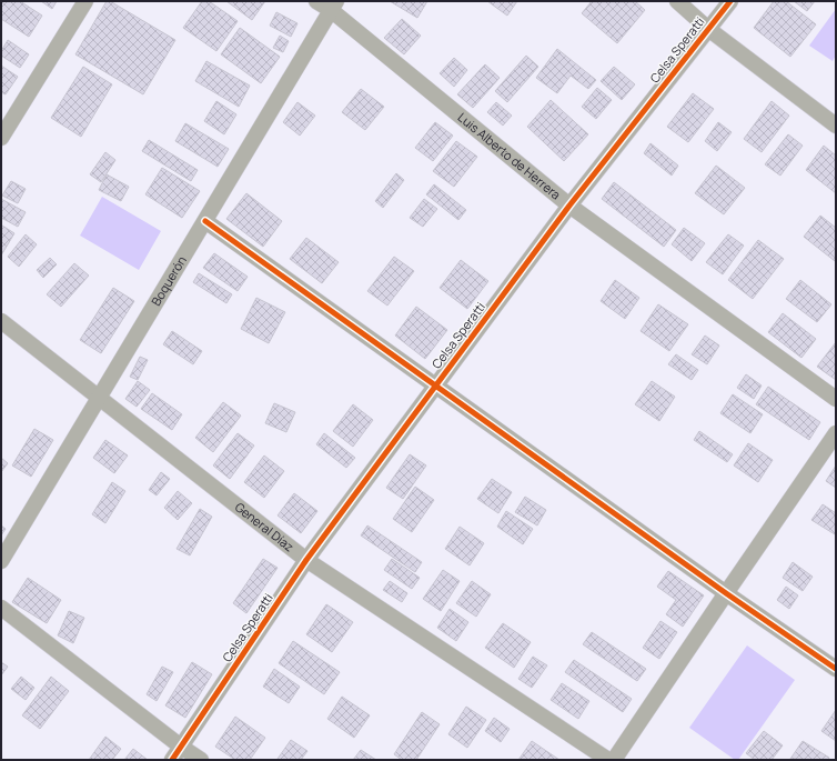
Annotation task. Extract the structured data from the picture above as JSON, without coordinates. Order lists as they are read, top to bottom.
{
  "streets": {
    "street": [
      "Celsa Speratti",
      "Luis Alberto de Herrera",
      "Boquerón",
      "General Díaz"
    ]
  },
  "crossings": [
    ["Celsa Speratti", "Luis Alberto de Herrera"],
    ["Celsa Speratti", "General Díaz"],
    ["Luis Alberto de Herrera", "Boquerón"],
    ["Boquerón", "General Díaz"]
  ]
}
